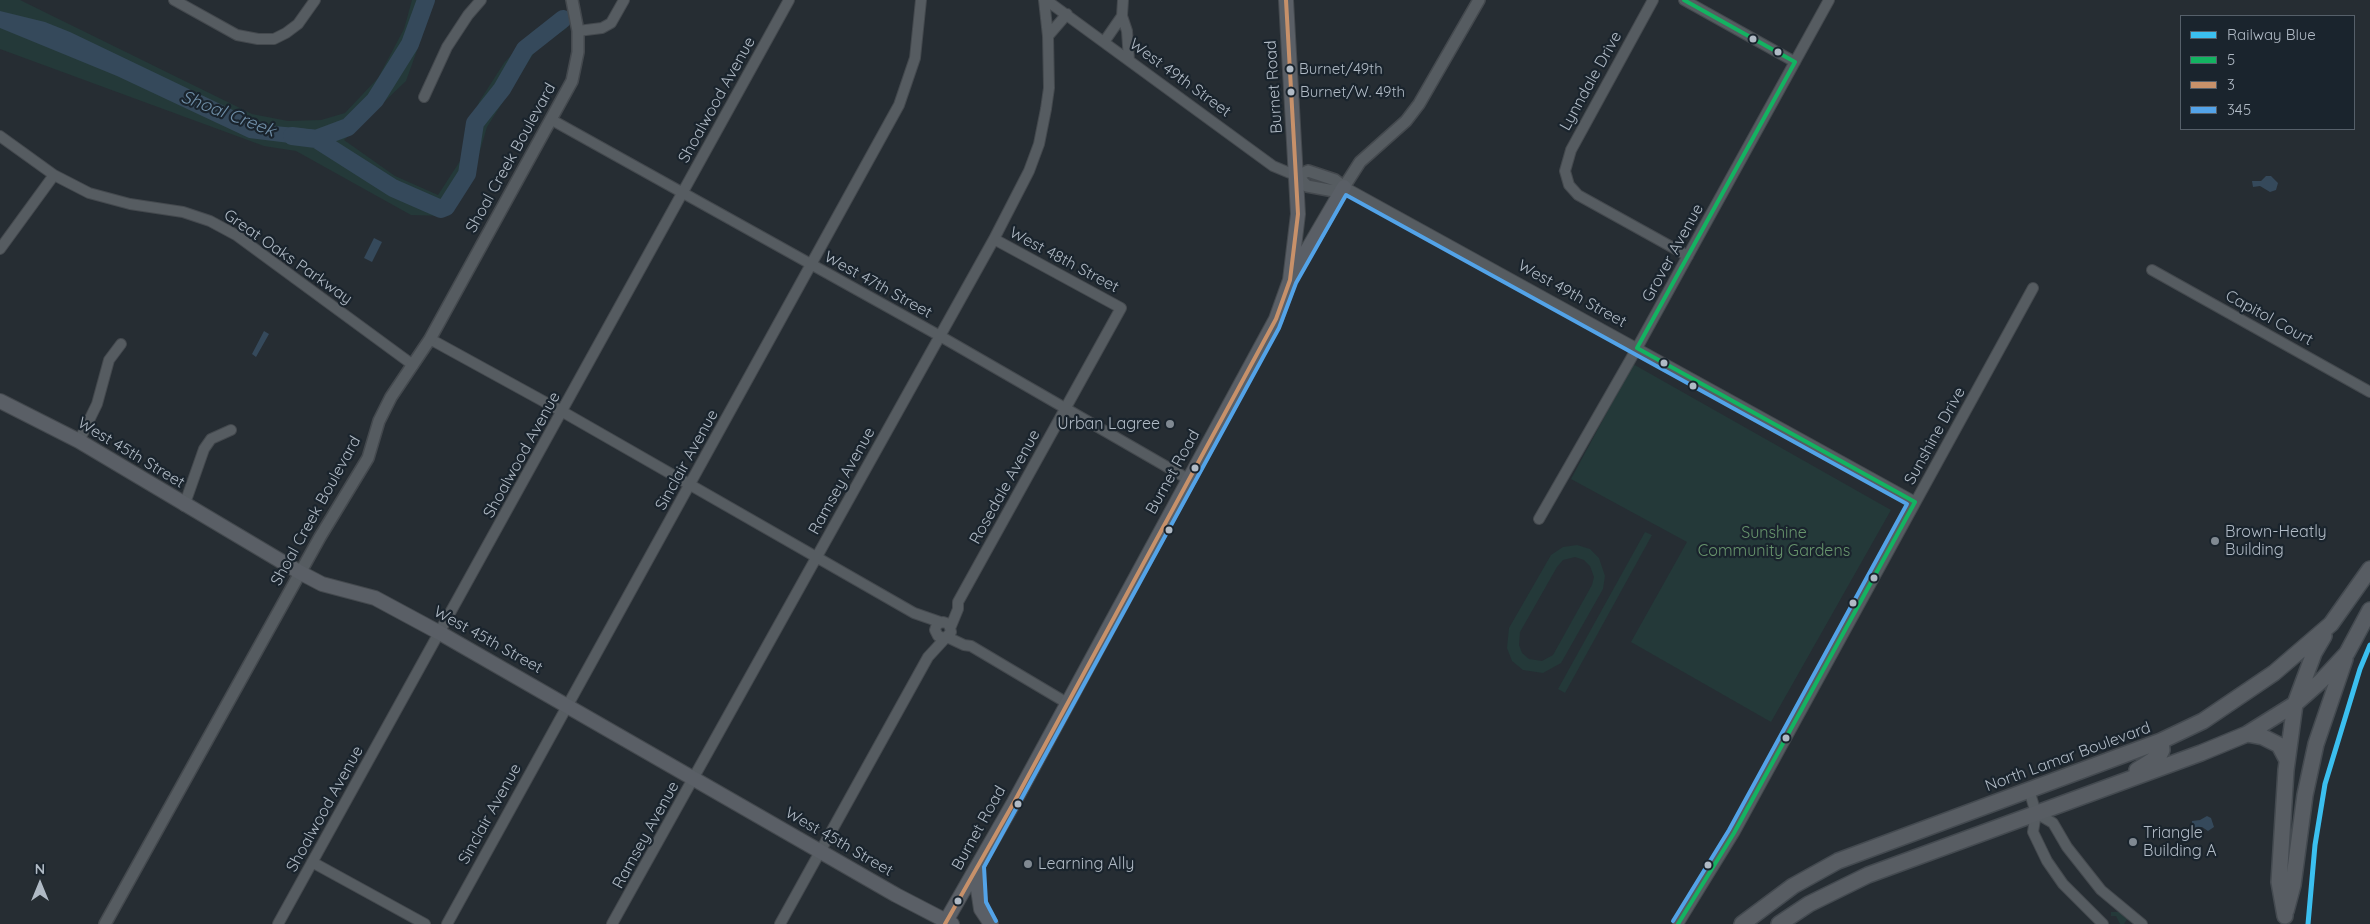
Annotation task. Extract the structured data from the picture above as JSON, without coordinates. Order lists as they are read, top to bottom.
{
  "streets": {
    "main road": ["Burnet Road", "West 45th Street", "North Lamar Boulevard"],
    "street": [
      "West 49th Street",
      "Lynndale Drive",
      "Shoalwood Avenue",
      "Shoal Creek Boulevard",
      "Grover Avenue",
      "Great Oaks Parkway",
      "West 48th Street",
      "West 47th Street",
      "Capitol Court",
      "Sunshine Drive",
      "Sinclair Avenue",
      "Ramsey Avenue",
      "Rosedale Avenue"
    ]
  },
  "crossings": [
    ["West 49th Street", "Burnet Road"],
    ["West 49th Street", "Grover Avenue"],
    ["West 49th Street", "Sunshine Drive"],
    ["West 49th Street", "Ramsey Avenue"],
    ["Lynndale Drive", "Grover Avenue"],
    ["Burnet Road", "West 47th Street"],
    ["Burnet Road", "West 45th Street"],
    ["Shoalwood Avenue", "West 47th Street"],
    ["Shoalwood Avenue", "West 45th Street"],
    ["Shoal Creek Boulevard", "Great Oaks Parkway"],
    ["Shoal Creek Boulevard", "West 47th Street"],
    ["Shoal Creek Boulevard", "West 45th Street"],
    ["West 48th Street", "Ramsey Avenue"],
    ["West 48th Street", "Rosedale Avenue"],
    ["West 47th Street", "Sinclair Avenue"],
    ["West 47th Street", "Ramsey Avenue"],
    ["West 47th Street", "Rosedale Avenue"],
    ["West 45th Street", "Sinclair Avenue"],
    ["West 45th Street", "Ramsey Avenue"],
    ["West 45th Street", "Rosedale Avenue"]
  ],
  "water": ["Shoal Creek"],
  "parks": ["Sunshine Community Gardens"],
  "places": [
    "Burnet/49th",
    "Burnet/W. 49th",
    "Urban Lagree",
    "Brown-Heatly Building",
    "Triangle Building A",
    "Learning Ally"
  ],
  "lines": [
    "transit line 5",
    "transit line 3",
    "transit line 345",
    "rail line Blue"
  ],
  "legend": [
    "Railway Blue",
    "5",
    "3",
    "345"
  ],
  "north": "top"
}
